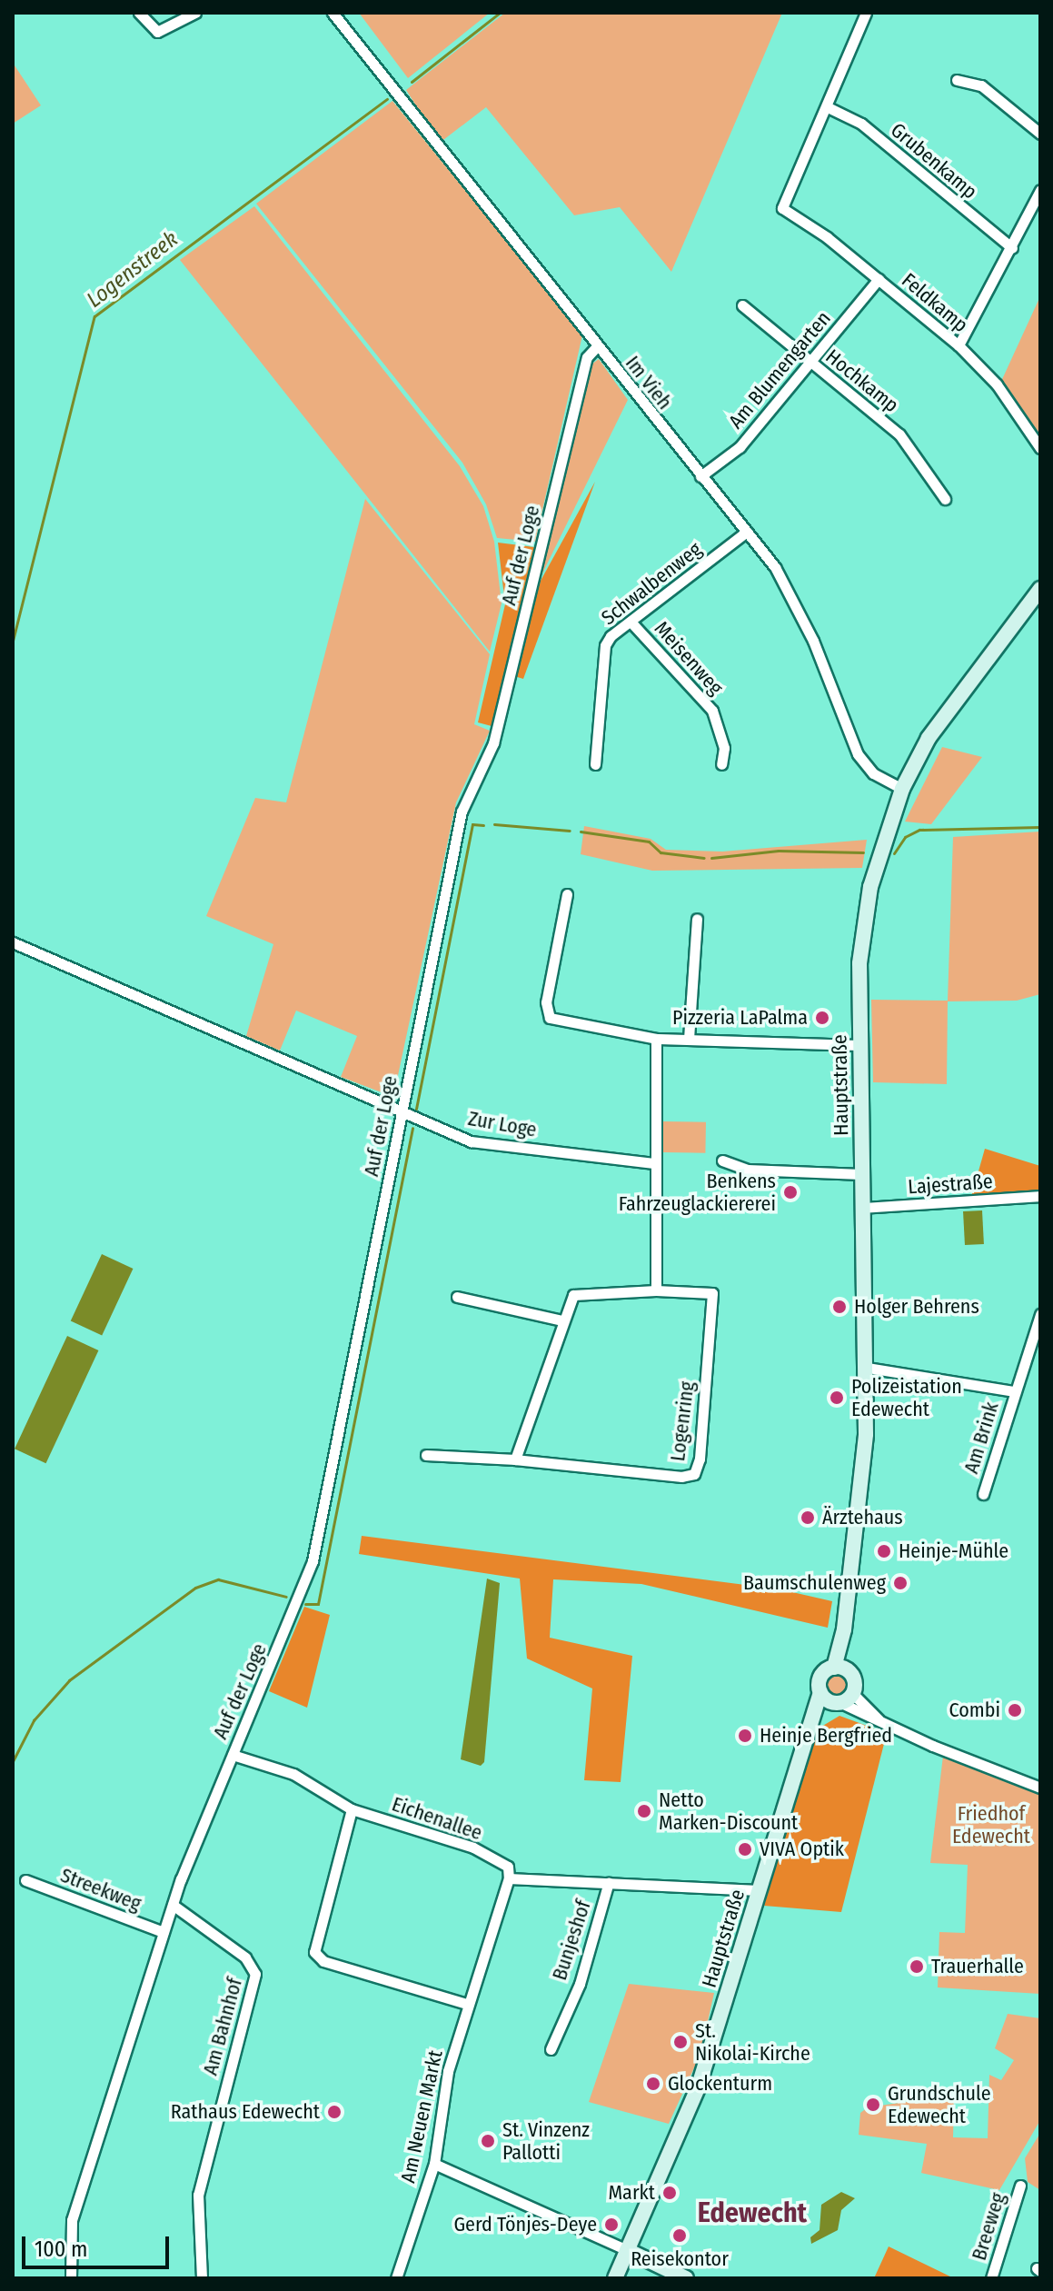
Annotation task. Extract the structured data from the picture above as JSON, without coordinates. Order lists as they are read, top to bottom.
{
  "streets": {
    "main road": ["Hauptstraße"],
    "street": [
      "Grubenkamp",
      "Feldkamp",
      "Am Blumengarten",
      "Hochkamp",
      "Im Vieh",
      "Auf der Loge",
      "Schwalbenweg",
      "Meisenweg",
      "Zur Loge",
      "Lajestraße",
      "Logenring",
      "Am Brink",
      "Eichenallee",
      "Streekweg",
      "Bunjeshof",
      "Am Bahnhof",
      "Am Neuen Markt",
      "Breeweg"
    ]
  },
  "crossings": [
    ["Grubenkamp", "Feldkamp"],
    ["Feldkamp", "Am Blumengarten"],
    ["Am Blumengarten", "Hochkamp"],
    ["Am Blumengarten", "Im Vieh"],
    ["Im Vieh", "Auf der Loge"],
    ["Im Vieh", "Schwalbenweg"],
    ["Im Vieh", "Hauptstraße"],
    ["Auf der Loge", "Zur Loge"],
    ["Auf der Loge", "Eichenallee"],
    ["Auf der Loge", "Streekweg"],
    ["Auf der Loge", "Am Bahnhof"],
    ["Schwalbenweg", "Meisenweg"],
    ["Hauptstraße", "Lajestraße"],
    ["Hauptstraße", "Am Brink"],
    ["Eichenallee", "Am Neuen Markt"]
  ],
  "districts": ["Edewecht"],
  "water": ["Logenstreek"],
  "parks": ["Friedhof Edewecht"],
  "places": [
    "Pizzeria LaPalma",
    "Benkens Fahrzeuglackiererei",
    "Holger Behrens",
    "Polizeistation Edewecht",
    "Ärztehaus",
    "Heinje-Mühle",
    "Baumschulenweg",
    "Combi",
    "Heinje Bergfried",
    "Netto Marken-Discount",
    "VIVA Optik",
    "Trauerhalle",
    "St. Nikolai-Kirche",
    "Glockenturm",
    "Grundschule Edewecht",
    "Rathaus Edewecht",
    "St. Vinzenz Pallotti",
    "Markt",
    "Gerd Tönjes-Deye",
    "Reisekontor"
  ],
  "scale_bar": "100 m"
}
